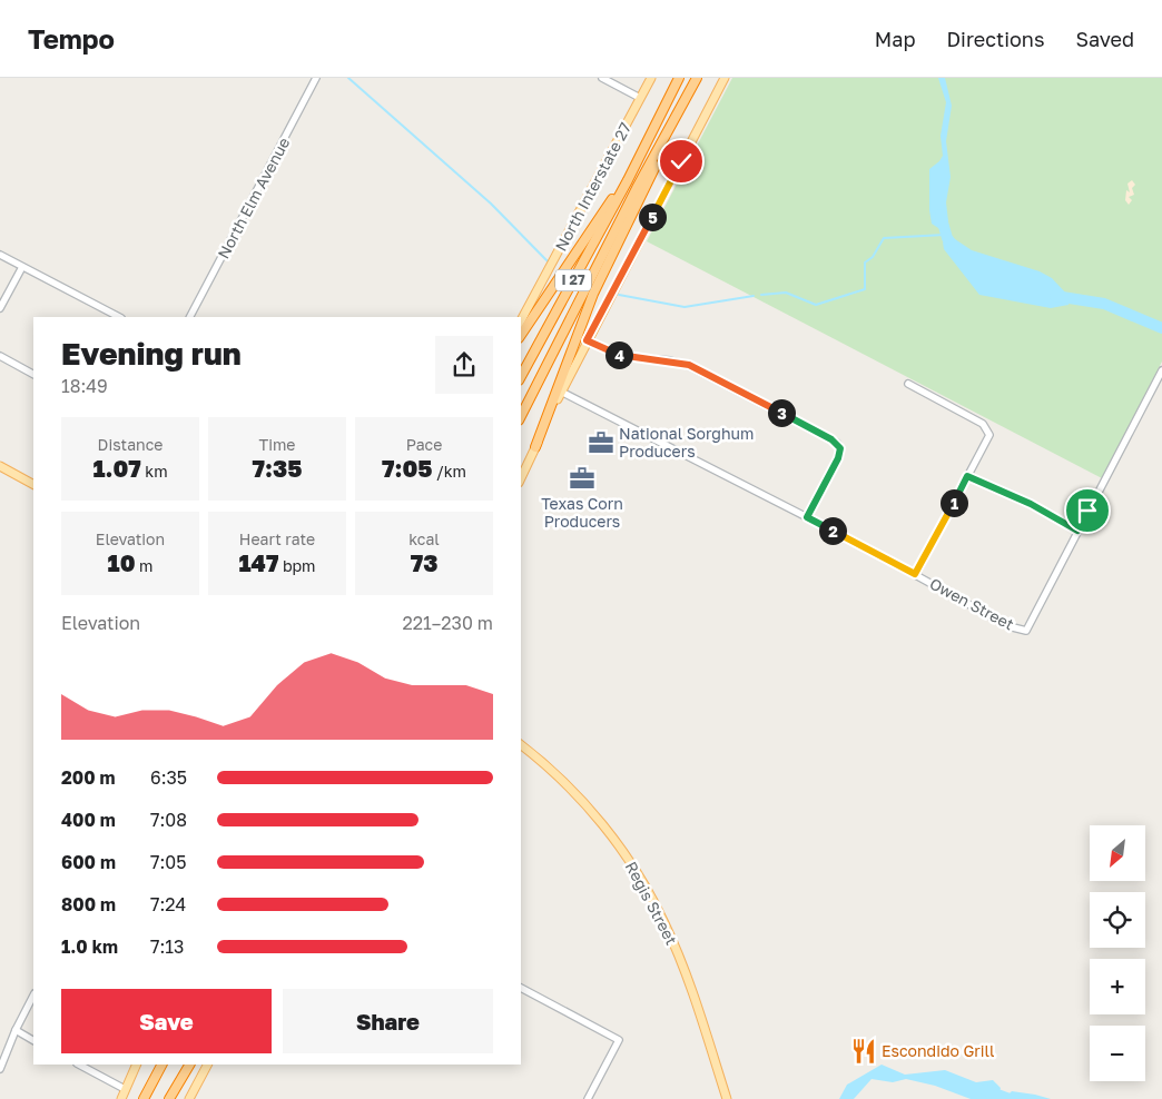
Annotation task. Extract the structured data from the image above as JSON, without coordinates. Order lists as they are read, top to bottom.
{
  "streets": {
    "highway": ["I 27"],
    "main road": ["North Interstate 27", "Regis Street"],
    "street": ["North Elm Avenue", "Owen Street"]
  },
  "places": {
    "office": ["National Sorghum Producers", "Texas Corn Producers"],
    "restaurant": ["Escondido Grill"]
  },
  "north": "bottom left",
  "page": {
    "header": "Tempo",
    "nav": ["Map", "Directions", "Saved"],
    "pins": [
      "5",
      "4",
      "3",
      "1",
      "2"
    ],
    "heading": ["Evening run", "18:49"],
    "stats": [
      ["Distance", "1.07 km"],
      ["Time", "7:35"],
      ["Pace", "7:05 /km"],
      ["Elevation", "10 m"],
      ["Heart rate", "147 bpm"],
      ["kcal", "73"]
    ],
    "chart": ["Elevation", "221–230 m"],
    "list": [
      {
        "name": "200 m",
        "note": "6:35"
      },
      {
        "name": "400 m",
        "note": "7:08"
      },
      {
        "name": "600 m",
        "note": "7:05"
      },
      {
        "name": "800 m",
        "note": "7:24"
      },
      {
        "name": "1.0 km",
        "note": "7:13"
      }
    ],
    "map_buttons": ["+", "−"],
    "buttons": ["Save", "Share"]
  }
}
